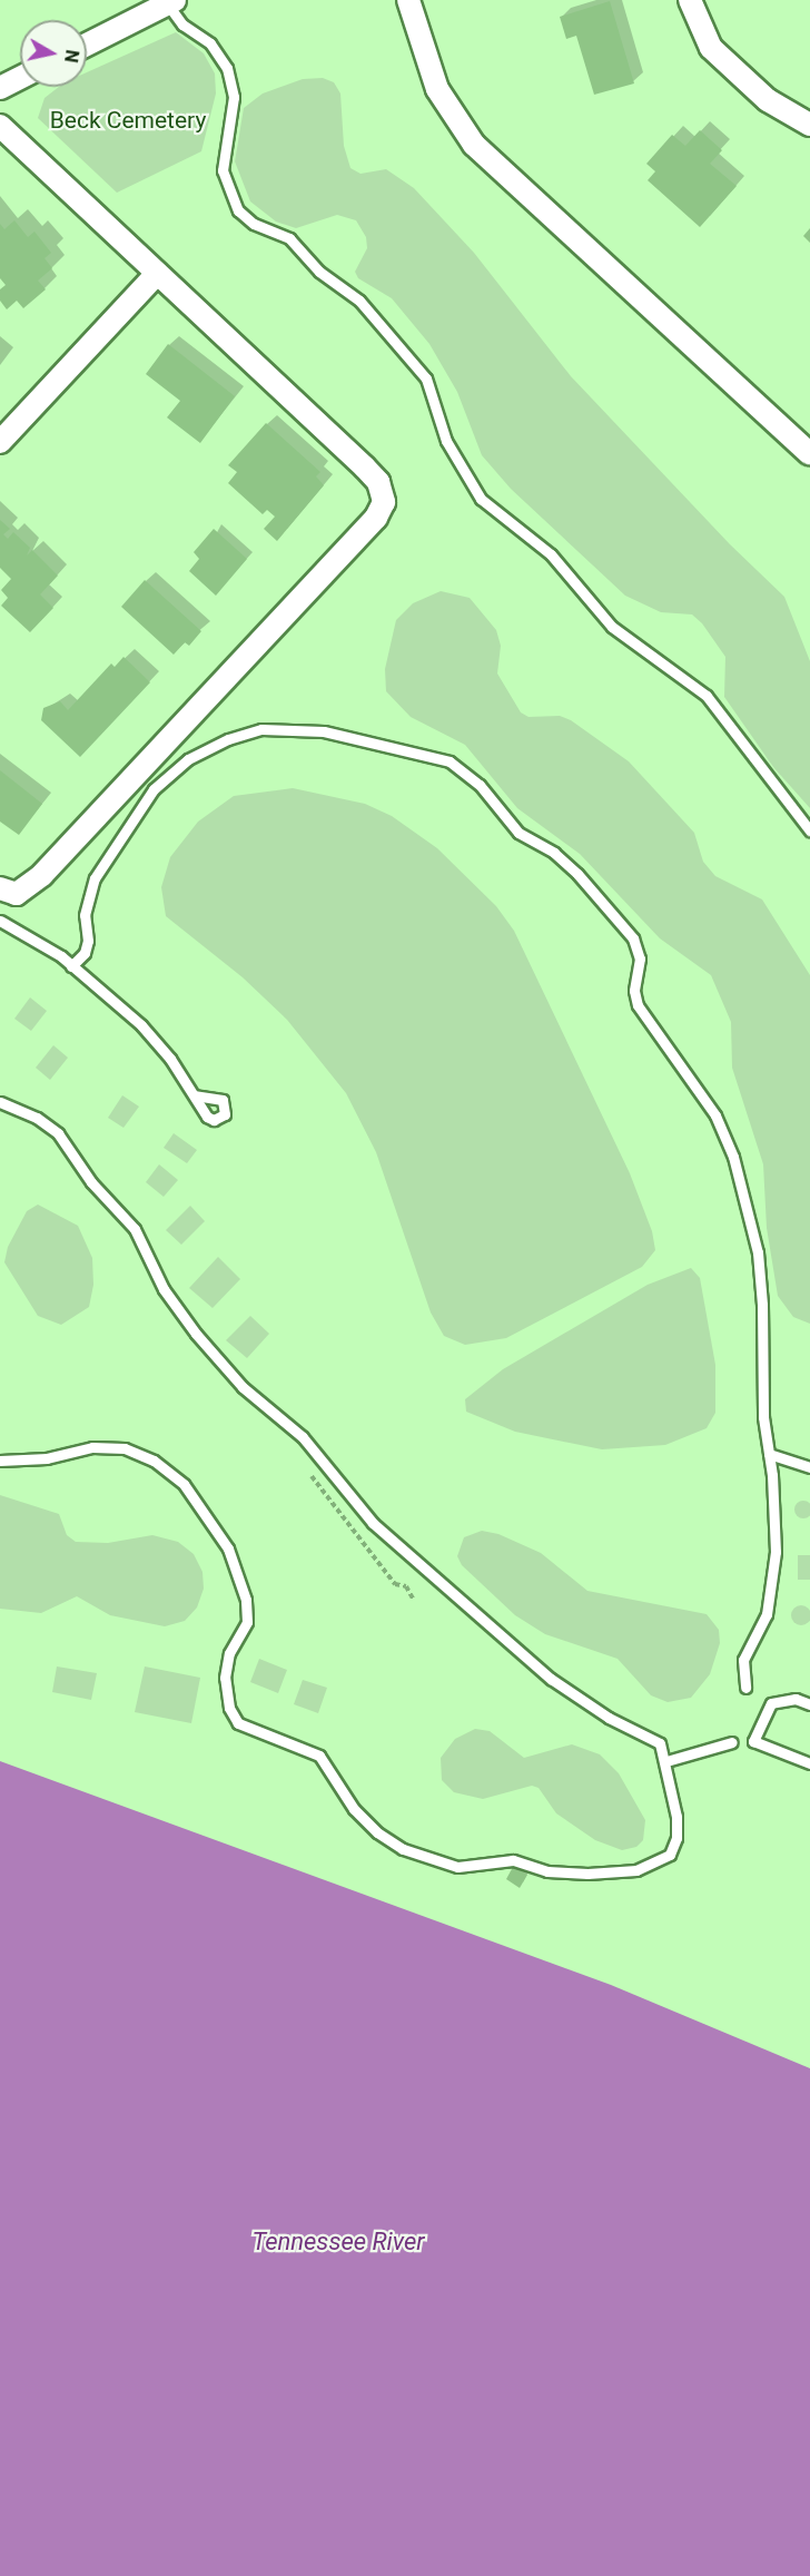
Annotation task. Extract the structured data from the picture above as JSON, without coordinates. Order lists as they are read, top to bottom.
{
  "water": ["Tennessee River"],
  "parks": ["Beck Cemetery"],
  "north": "right"
}
